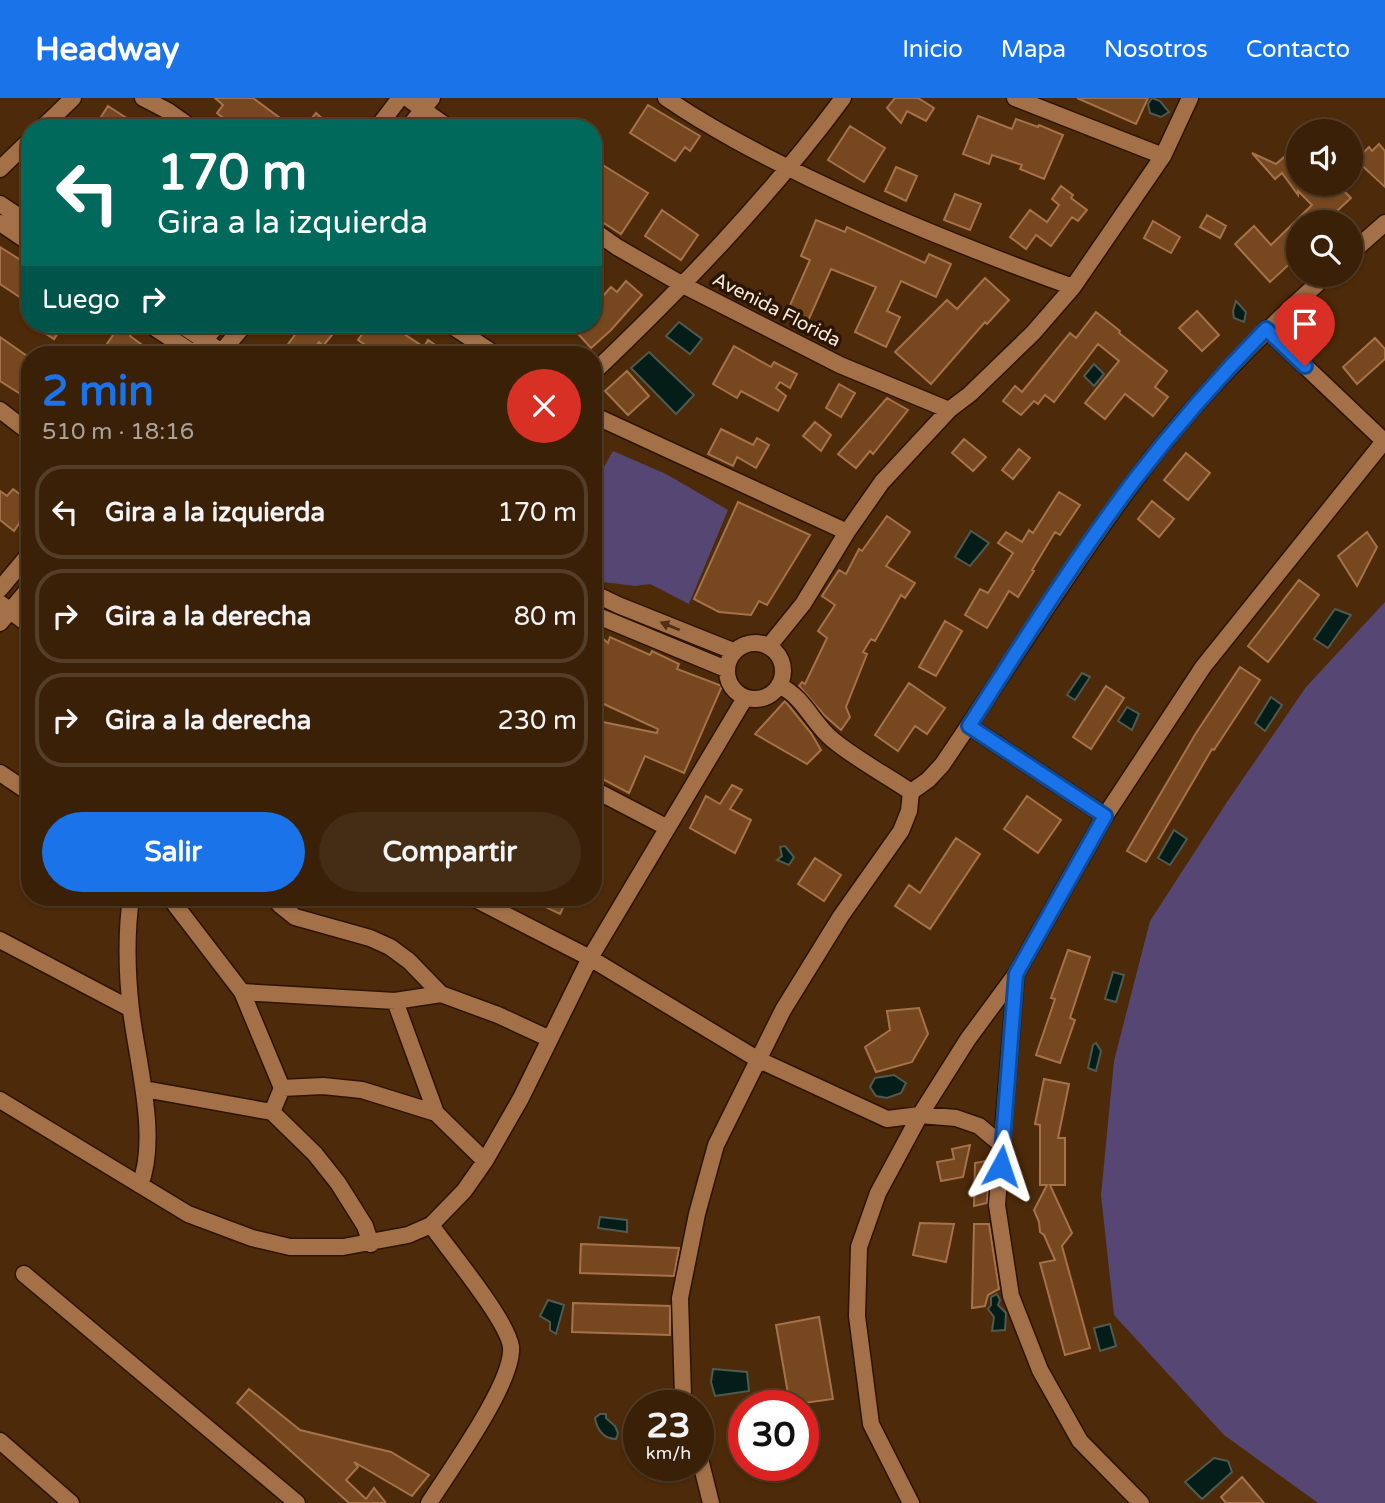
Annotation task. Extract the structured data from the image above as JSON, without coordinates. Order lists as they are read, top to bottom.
{
  "streets": {
    "street": ["Avenida Florida"]
  },
  "page": {
    "header": "Headway",
    "nav": [
      "Inicio",
      "Mapa",
      "Nosotros",
      "Contacto"
    ],
    "turn": ["170 m", "Gira a la izquierda"],
    "then": "Luego",
    "heading": ["2 min", "510 m · 18:16"],
    "list": [
      {
        "name": "Gira a la izquierda",
        "value": "170 m"
      },
      {
        "name": "Gira a la derecha",
        "value": "80 m"
      },
      {
        "name": "Gira a la derecha",
        "value": "230 m"
      }
    ],
    "buttons": ["Salir", "Compartir"],
    "speed": "23 km/h",
    "limit": "30"
  }
}
